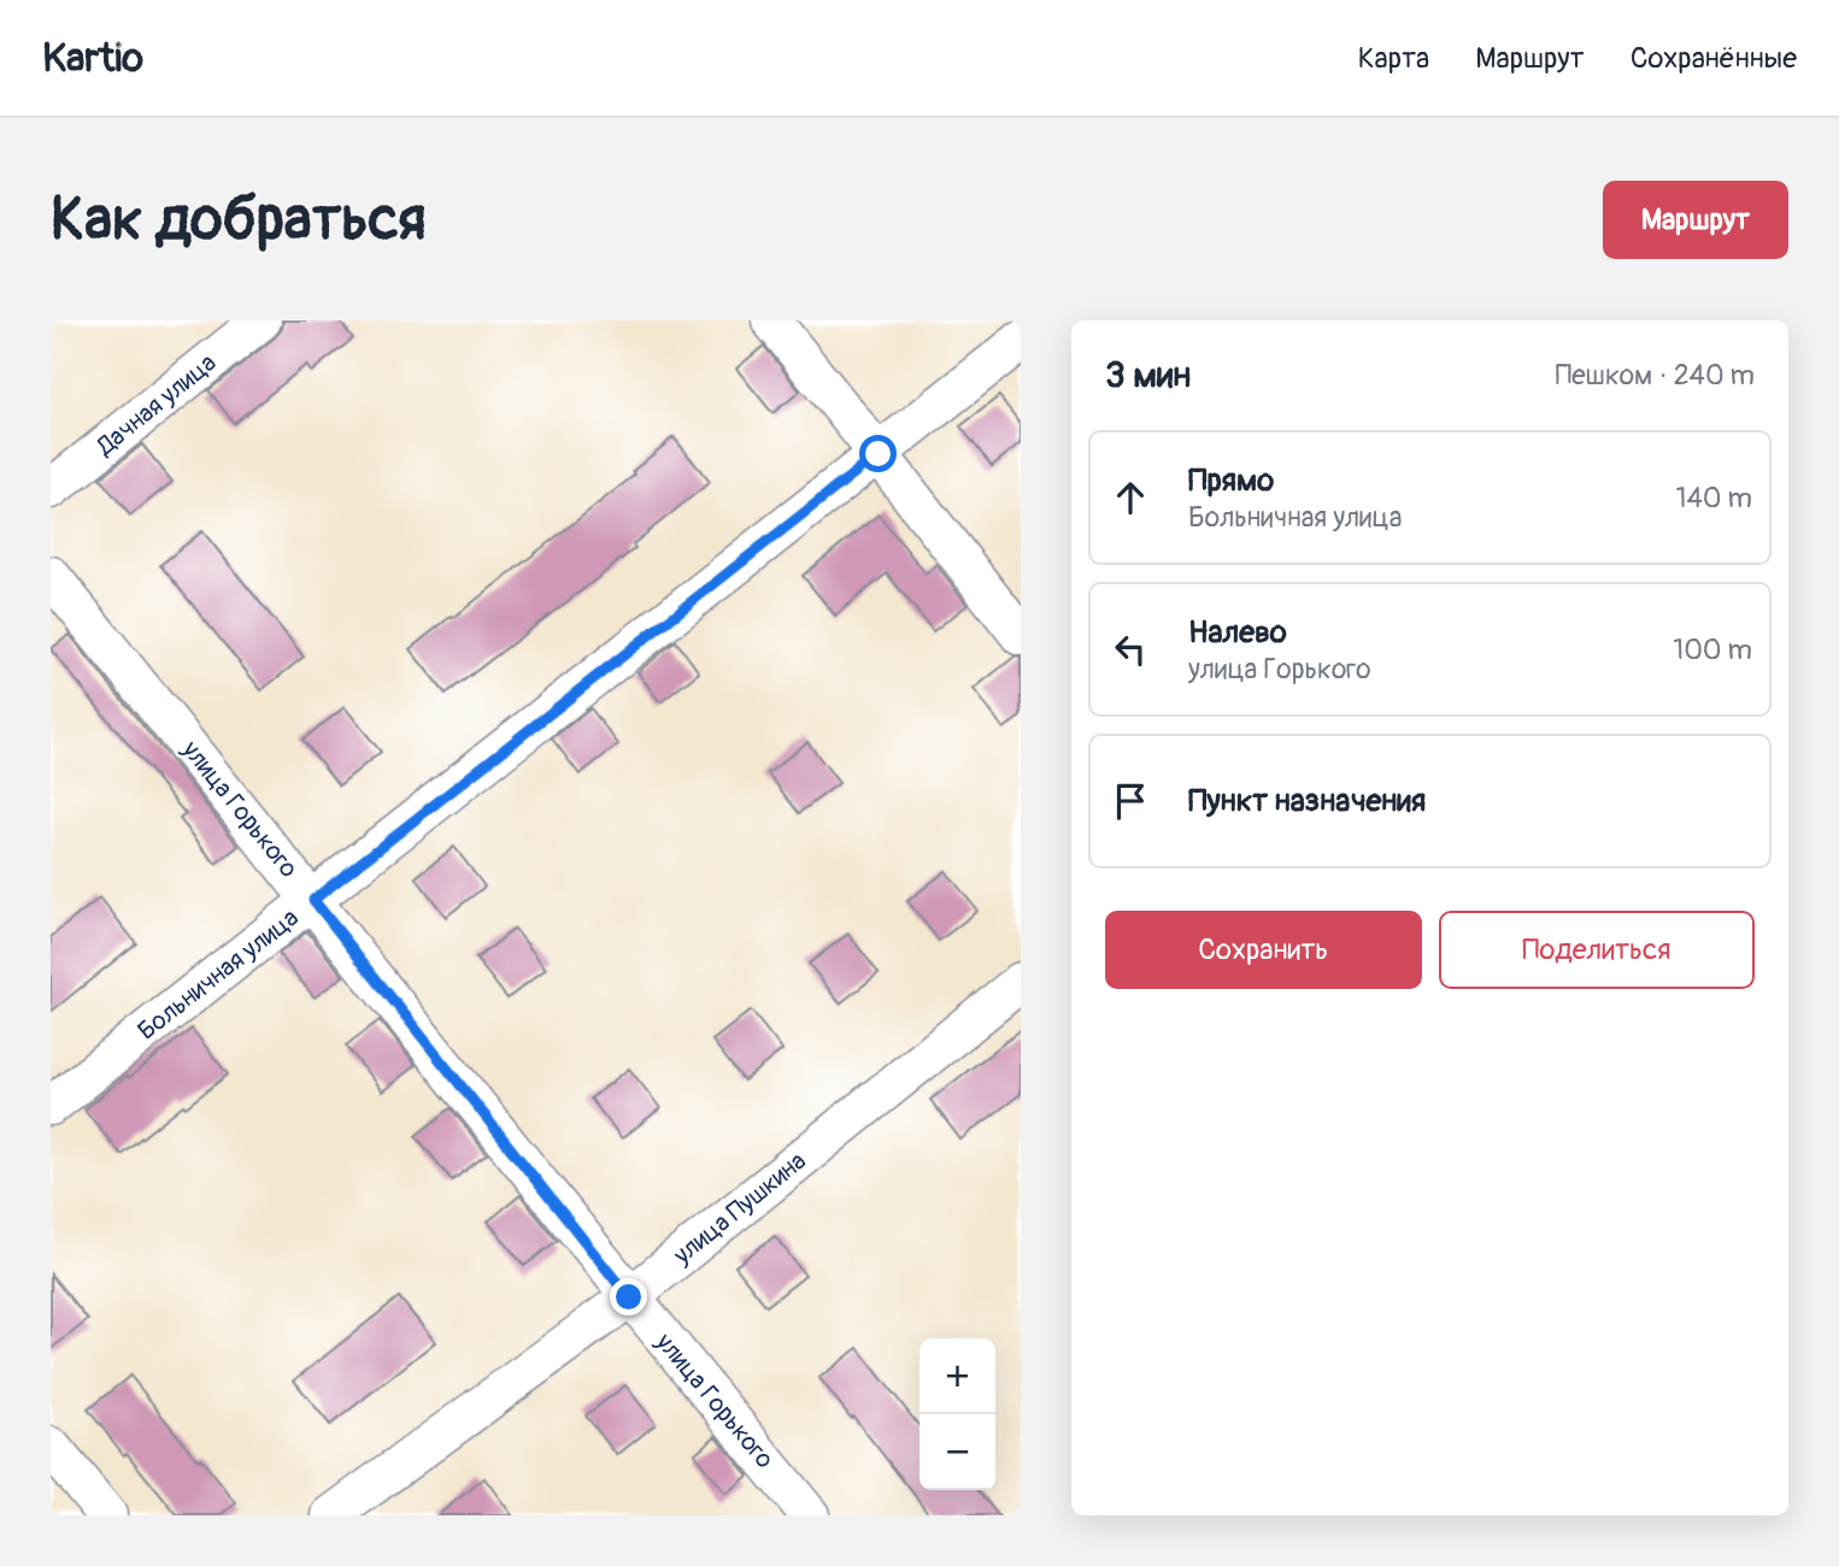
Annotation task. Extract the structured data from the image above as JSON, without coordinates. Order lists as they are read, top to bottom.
{
  "streets": {
    "street": [
      "Дачная улица",
      "улица Горького",
      "Больничная улица",
      "улица Пушкина"
    ]
  },
  "crossings": [
    ["улица Горького", "Больничная улица"],
    ["улица Горького", "улица Пушкина"]
  ],
  "page": {
    "header": "Kartio",
    "nav": ["Карта", "Маршрут", "Сохранённые"],
    "buttons": [
      "Маршрут",
      ["Сохранить", "Поделиться"]
    ],
    "title": "Как добраться",
    "heading": ["3 мин", "Пешком · 240 m"],
    "list": [
      ["Прямо", "Больничная улица", "140 m"],
      ["Налево", "улица Горького", "100 m"],
      "Пункт назначения"
    ],
    "map_buttons": ["+", "−"]
  }
}
